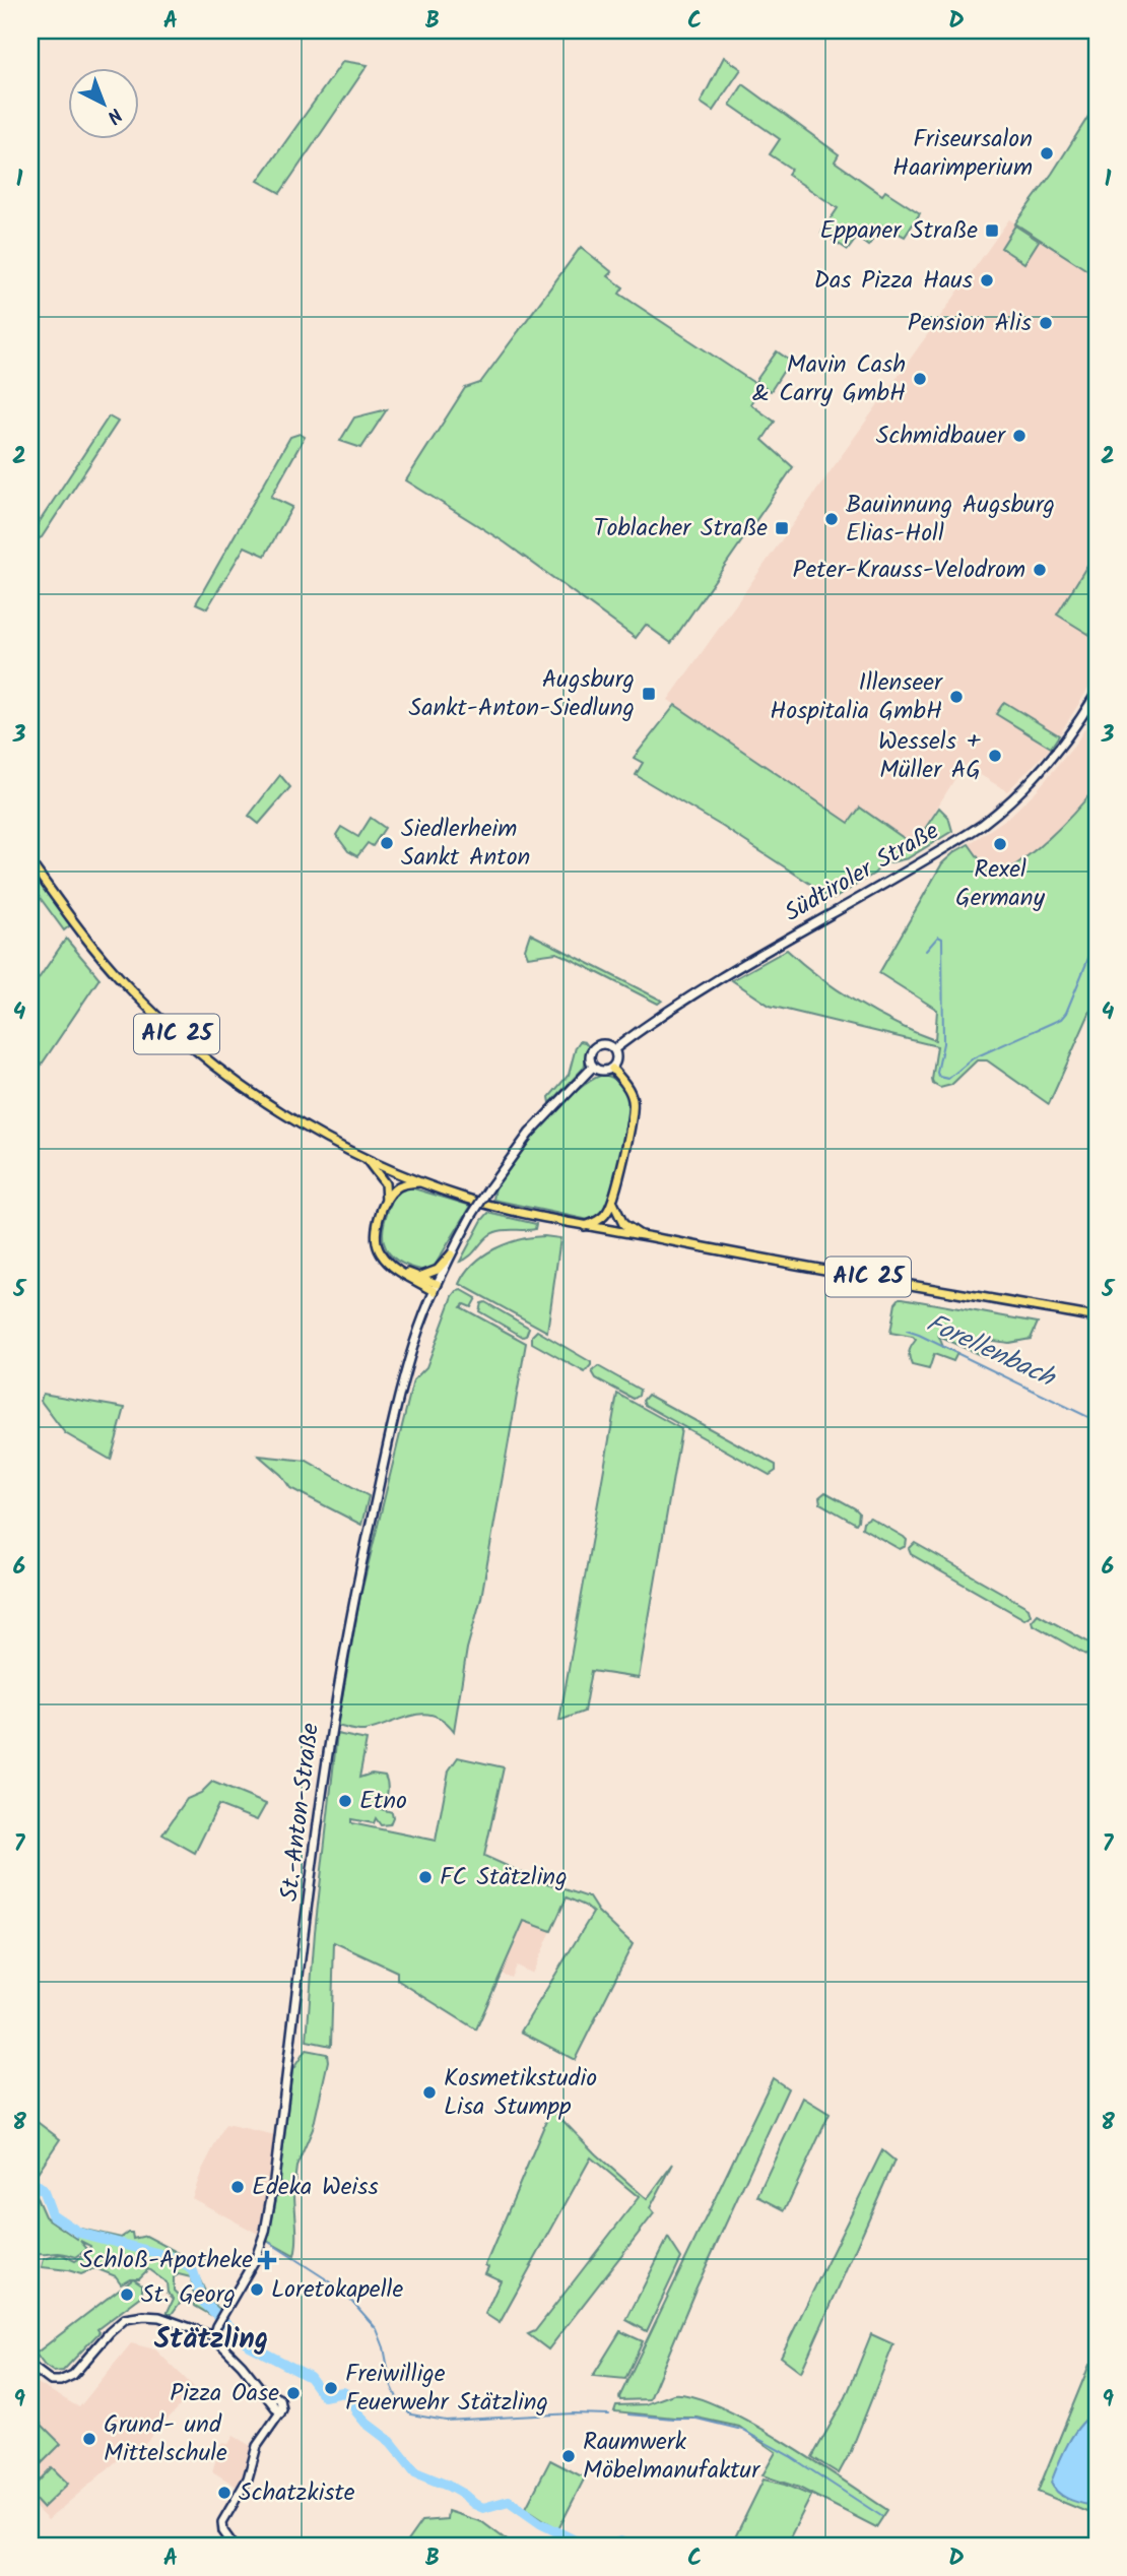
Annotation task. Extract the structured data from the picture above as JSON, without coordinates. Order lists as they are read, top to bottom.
{
  "streets": {
    "main road": ["AIC 25"],
    "street": ["Südtiroler Straße", "St.-Anton-Straße"]
  },
  "crossings": [
    ["Südtiroler Straße", "St.-Anton-Straße"]
  ],
  "districts": ["Stätzling"],
  "water": ["Forellenbach"],
  "places": {
    "other": [
      "Friseursalon Haarimperium",
      "Das Pizza Haus",
      "Pension Alis",
      "Mavin Cash & Carry GmbH",
      "Schmidbauer",
      "Bauinnung Augsburg Elias-Holl",
      "Peter-Krauss-Velodrom",
      "Illenseer Hospitalia GmbH",
      "Wessels + Müller AG",
      "Siedlerheim Sankt Anton",
      "Rexel Germany",
      "Etno",
      "FC Stätzling",
      "Kosmetikstudio Lisa Stumpp",
      "Edeka Weiss",
      "Loretokapelle",
      "St. Georg",
      "Freiwillige Feuerwehr Stätzling",
      "Pizza Oase",
      "Grund- und Mittelschule",
      "Raumwerk Möbelmanufaktur",
      "Schatzkiste"
    ],
    "transit": ["Eppaner Straße", "Toblacher Straße", "Augsburg Sankt-Anton-Siedlung"],
    "health": ["Schloß-Apotheke"]
  },
  "north": "bottom right",
  "grid": {
    "columns": [
      "A",
      "B",
      "C",
      "D"
    ],
    "rows": [
      "1",
      "2",
      "3",
      "4",
      "5",
      "6",
      "7",
      "8",
      "9"
    ]
  }
}
